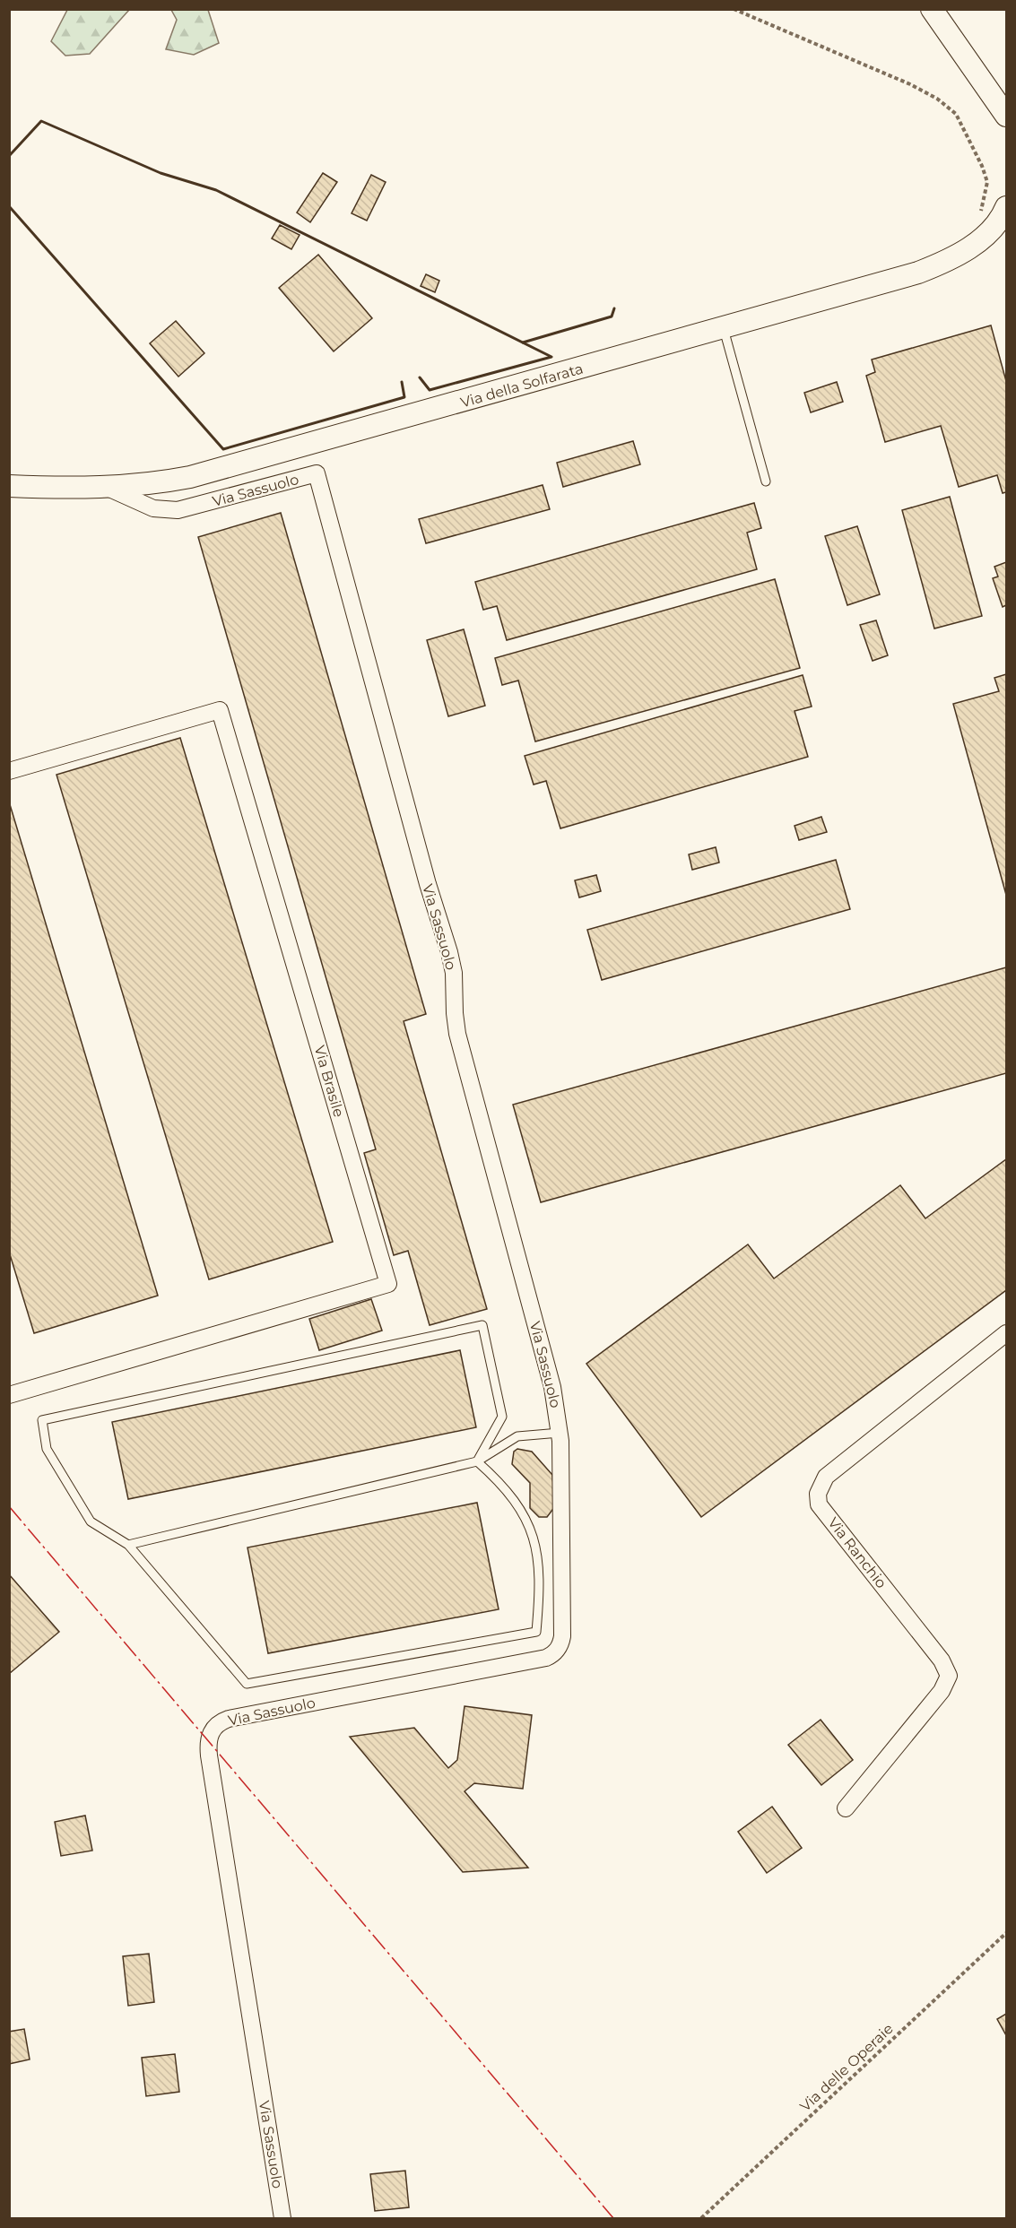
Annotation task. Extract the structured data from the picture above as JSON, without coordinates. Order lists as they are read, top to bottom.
{
  "streets": {
    "main road": ["Via della Solfarata"],
    "street": ["Via Sassuolo", "Via Brasile", "Via Ranchio"],
    "path": ["Via delle Operaie"]
  },
  "crossings": [
    ["Via della Solfarata", "Via Sassuolo"]
  ]
}
